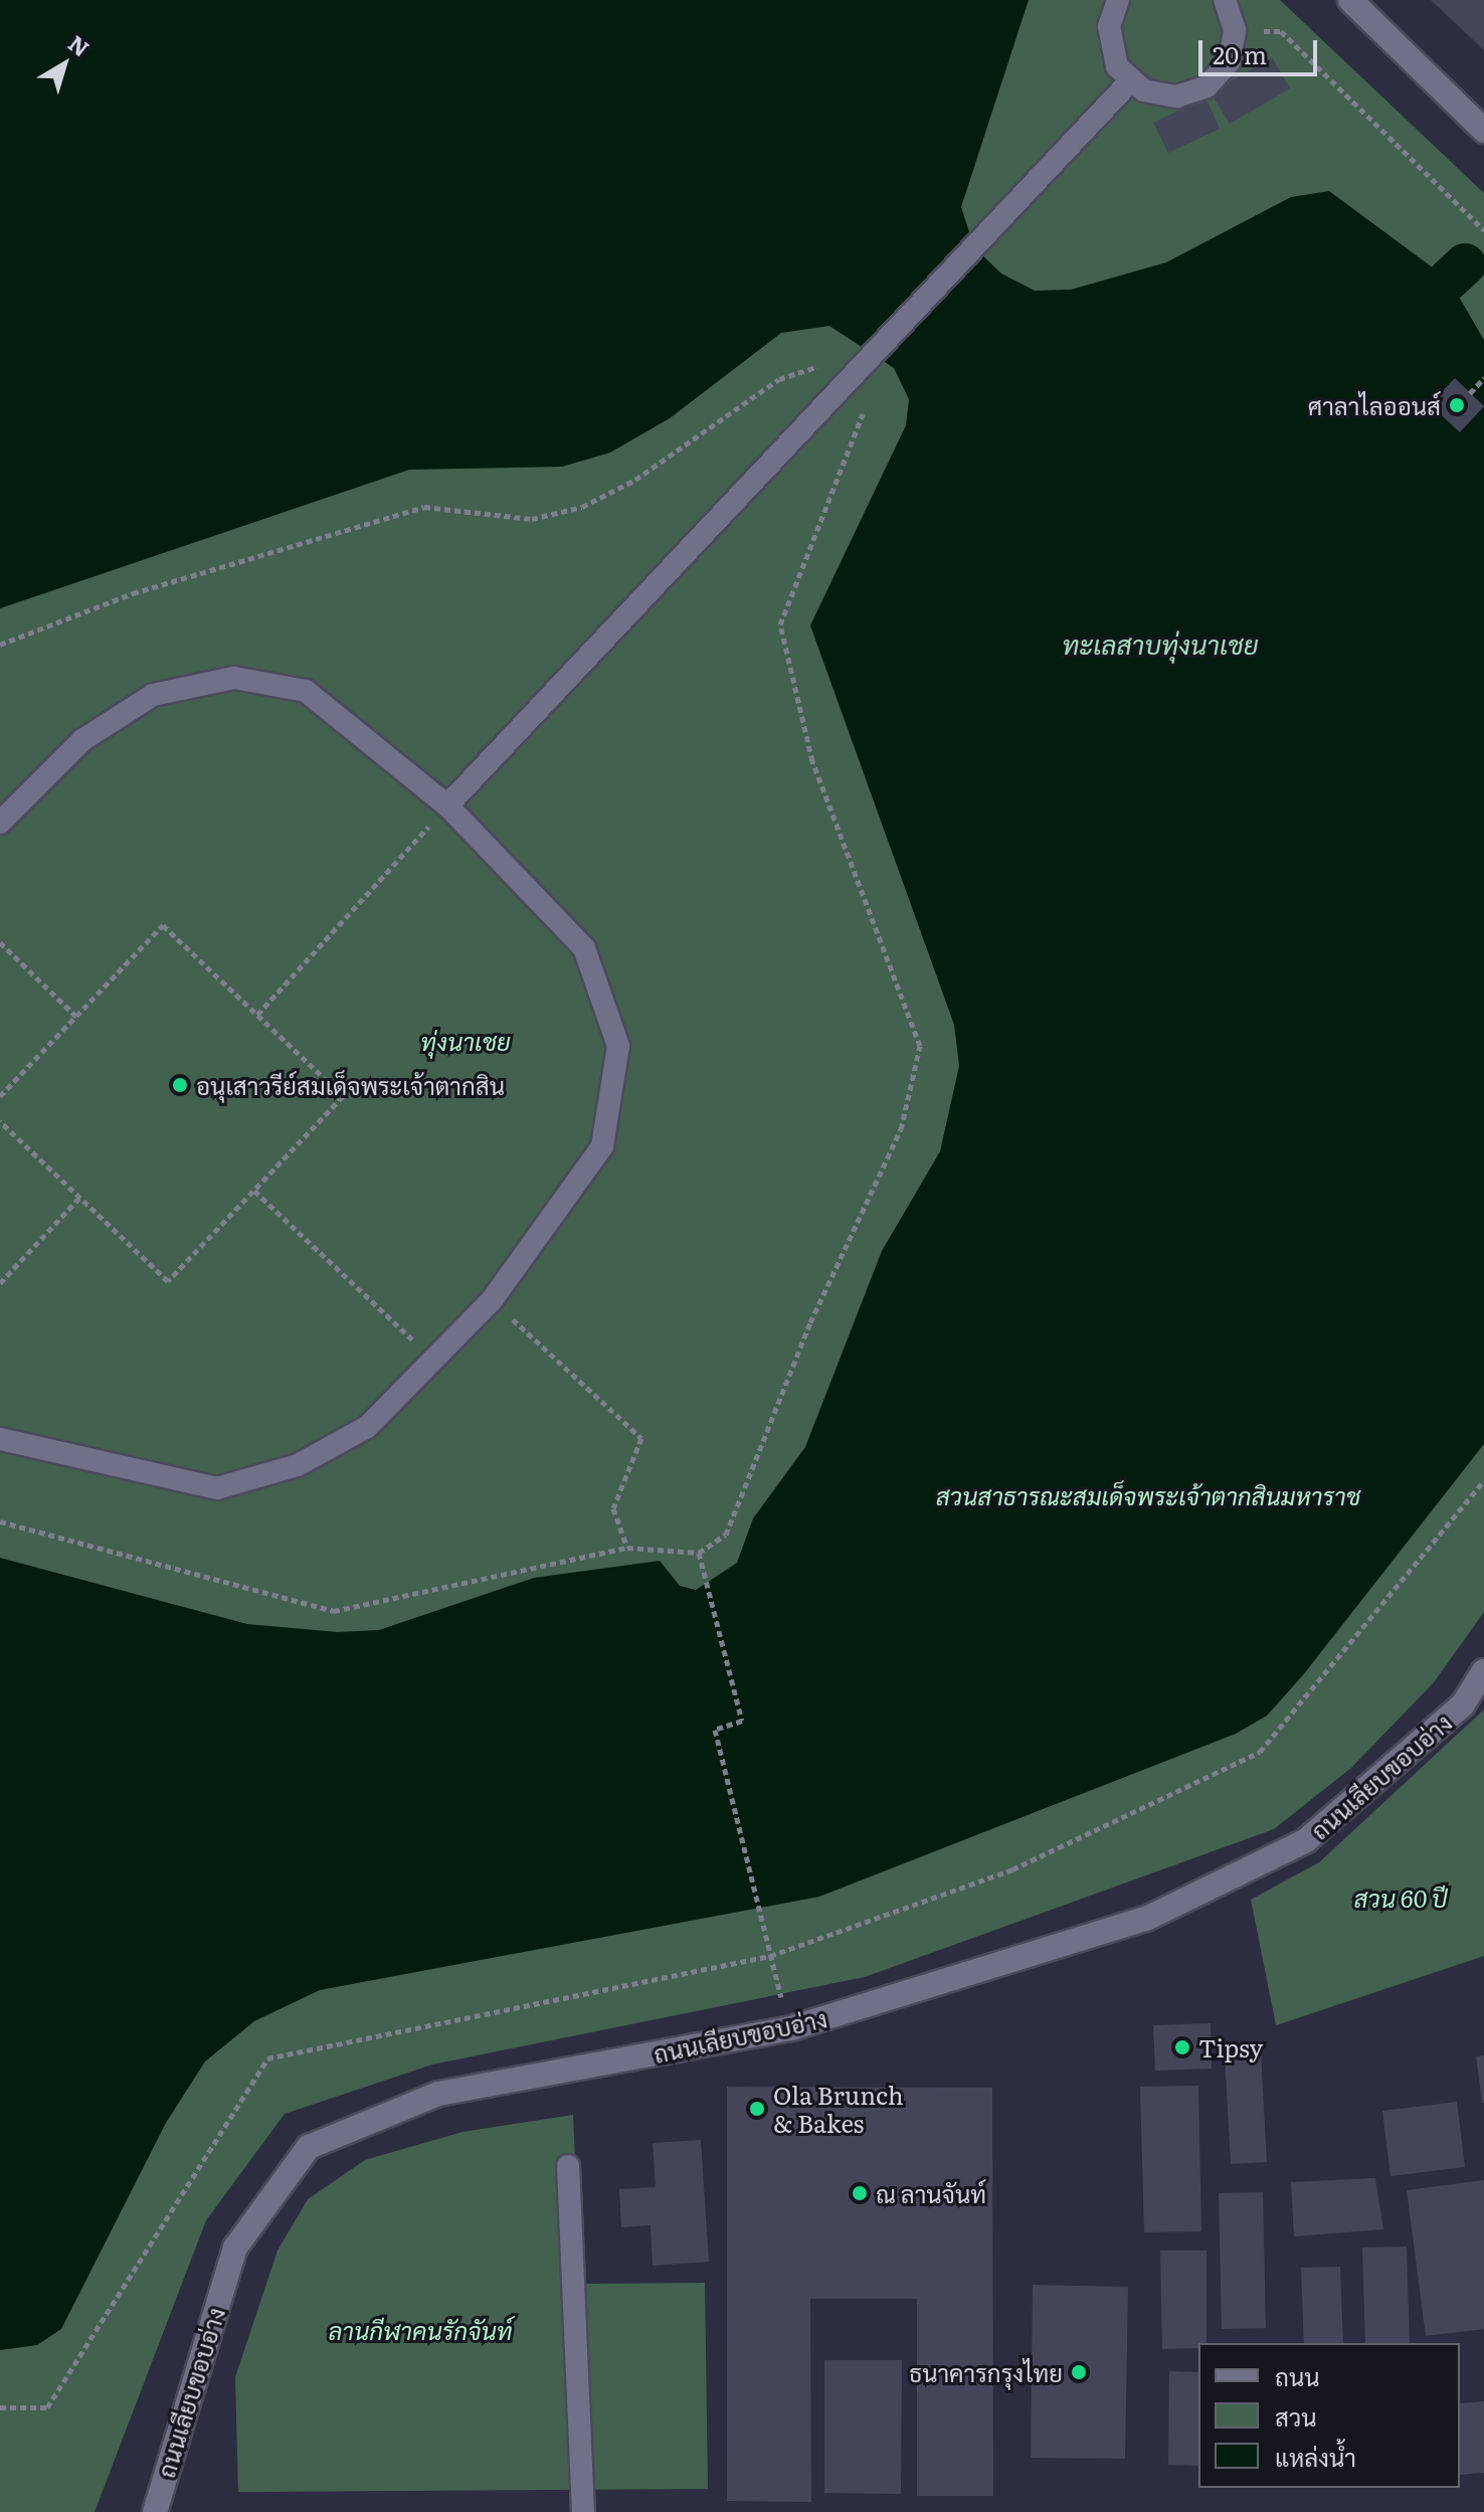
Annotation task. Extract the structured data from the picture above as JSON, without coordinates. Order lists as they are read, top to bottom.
{
  "streets": {
    "street": ["ถนนเลียบขอบอ่าง"]
  },
  "water": ["ทะเลสาบทุ่งนาเชย"],
  "parks": [
    "ทุ่งนาเชย",
    "สวนสาธารณะสมเด็จพระเจ้าตากสินมหาราช",
    "สวน 60 ปี",
    "ลานกีฬาคนรักจันท์"
  ],
  "places": [
    "ศาลาไลออนส์",
    "อนุเสาวรีย์สมเด็จพระเจ้าตากสิน",
    "Tipsy",
    "Ola Brunch & Bakes",
    "ณ ลานจันท์",
    "ธนาคารกรุงไทย"
  ],
  "legend": ["ถนน", "สวน", "แหล่งน้ำ"],
  "scale_bar": "20 m",
  "north": "top right"
}
